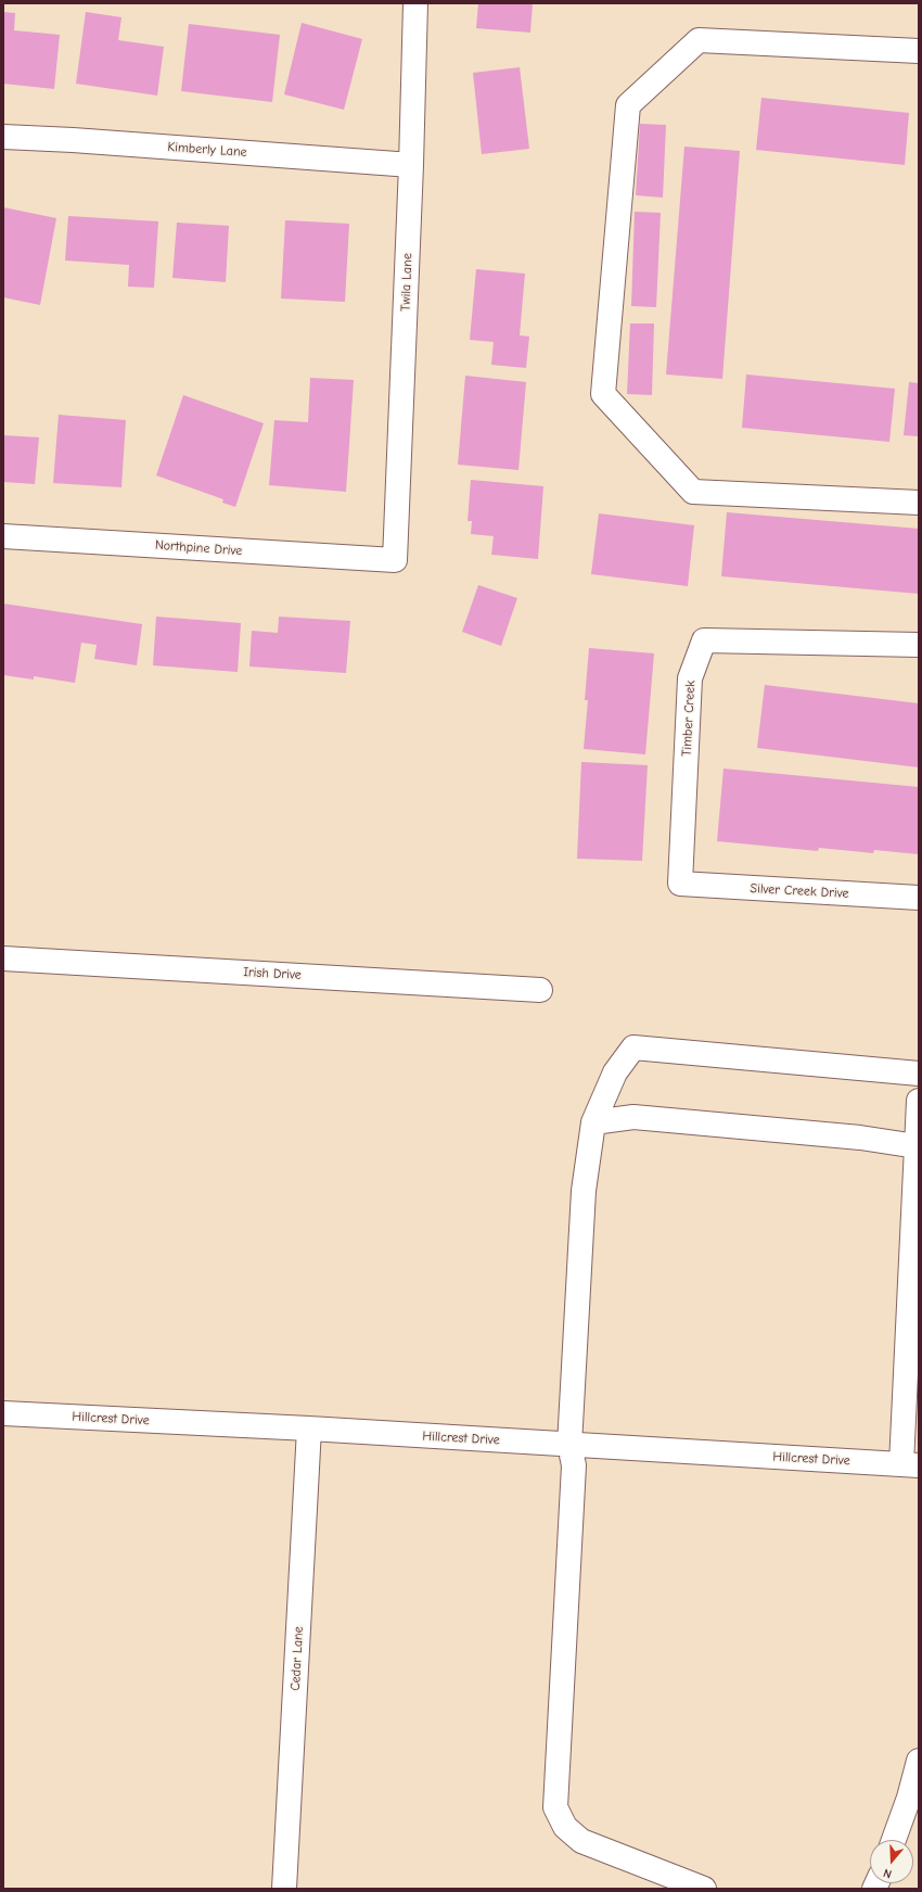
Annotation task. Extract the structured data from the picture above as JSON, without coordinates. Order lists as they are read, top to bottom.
{
  "streets": {
    "street": [
      "Kimberly Lane",
      "Twila Lane",
      "Northpine Drive",
      "Timber Creek",
      "Silver Creek Drive",
      "Irish Drive",
      "Hillcrest Drive",
      "Cedar Lane"
    ]
  },
  "crossings": [
    ["Kimberly Lane", "Twila Lane"],
    ["Twila Lane", "Northpine Drive"],
    ["Timber Creek", "Silver Creek Drive"],
    ["Hillcrest Drive", "Cedar Lane"]
  ],
  "north": "bottom"
}
